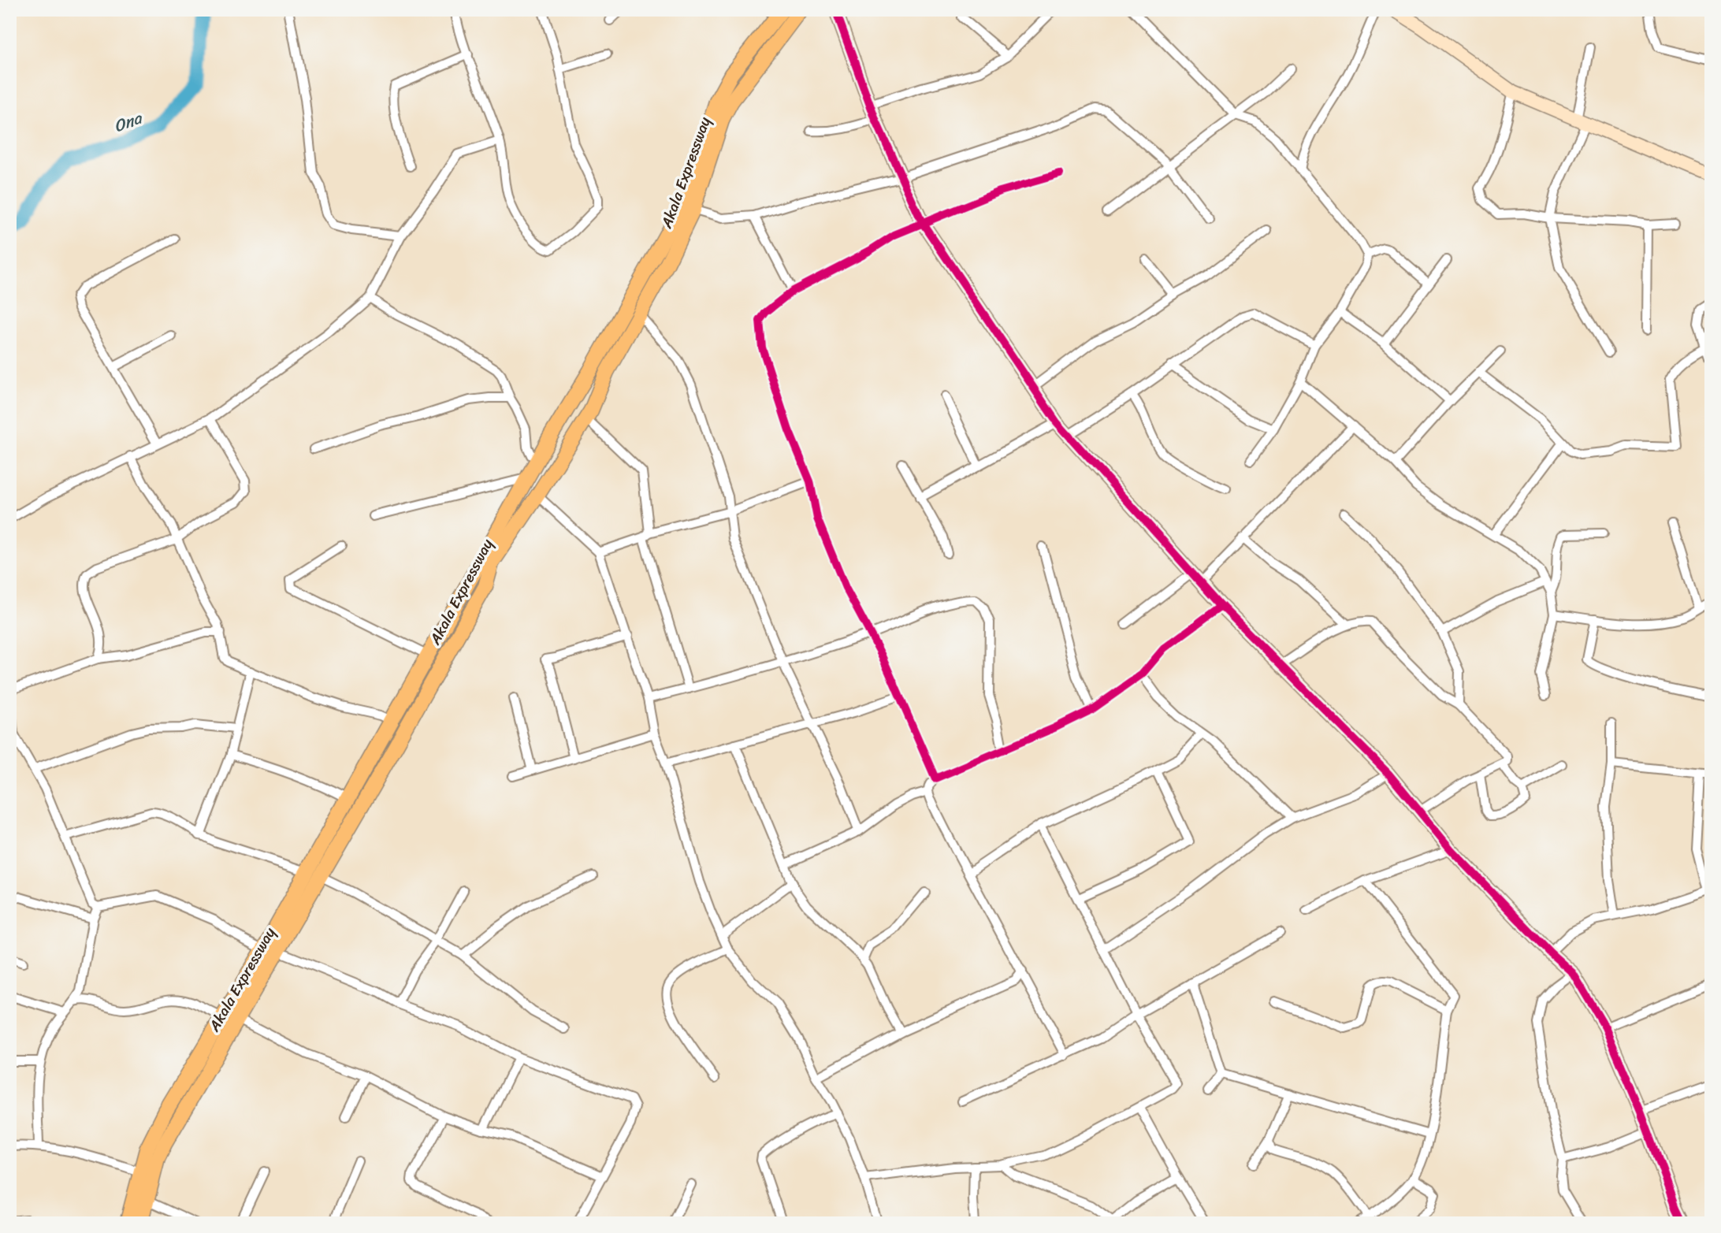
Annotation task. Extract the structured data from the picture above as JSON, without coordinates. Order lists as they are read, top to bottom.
{
  "streets": {
    "main road": ["Akala Expressway"]
  },
  "water": ["Ona"]
}
